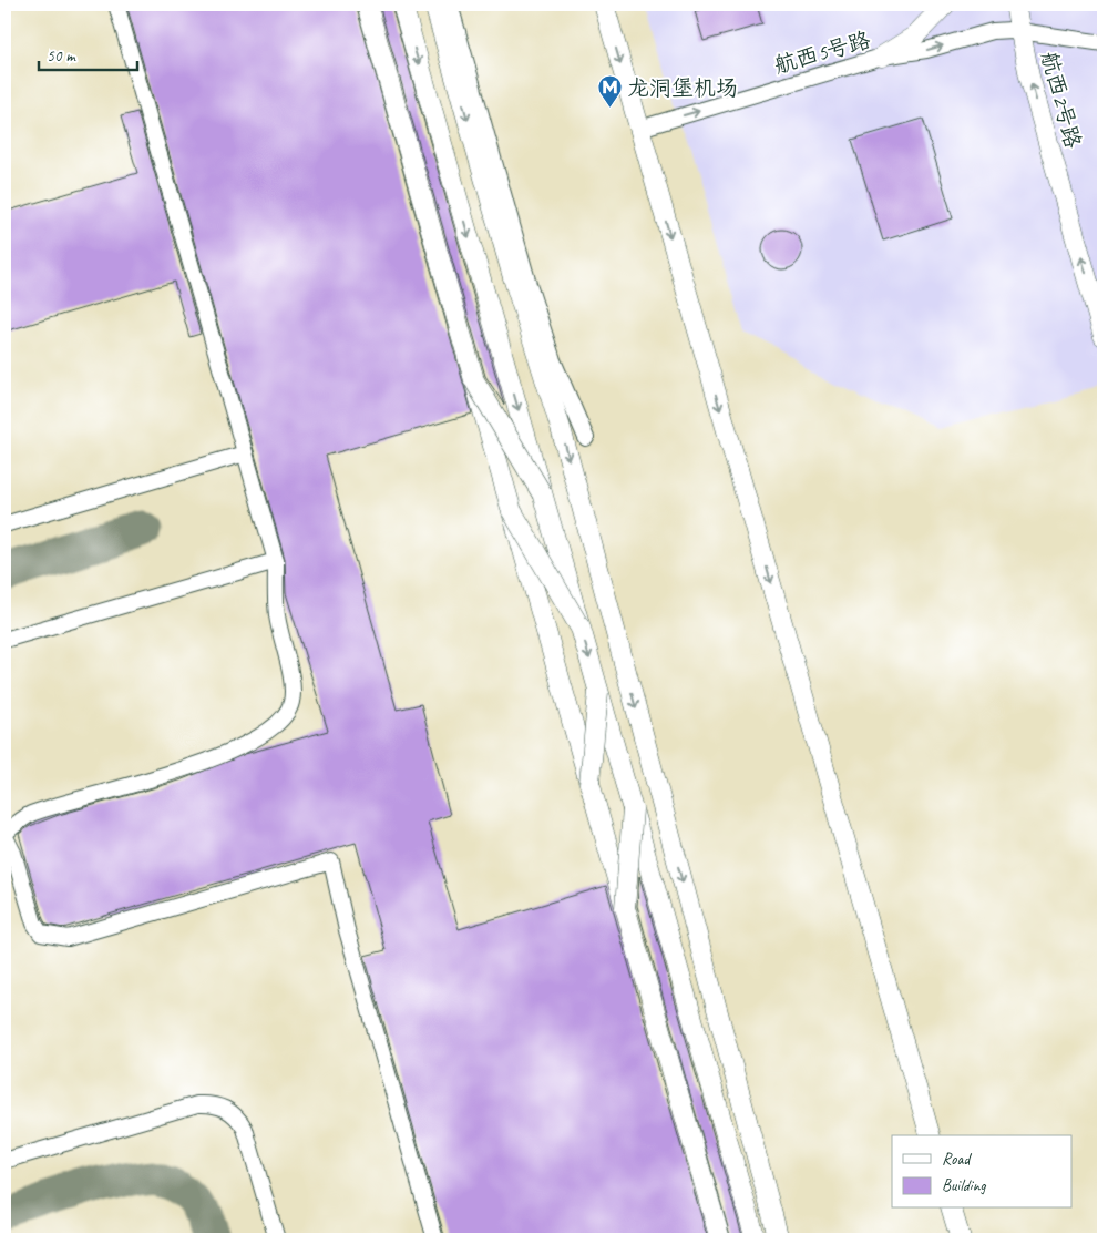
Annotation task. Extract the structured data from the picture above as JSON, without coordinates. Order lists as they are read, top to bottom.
{
  "streets": {
    "main road": ["航西2号路"],
    "street": ["航西5号路"]
  },
  "crossings": [
    ["航西5号路", "航西2号路"]
  ],
  "one_way": ["航西5号路", "航西2号路"],
  "places": {
    "metro station": ["龙洞堡机场"]
  },
  "legend": ["Road", "Building"],
  "scale_bar": "50 m"
}
